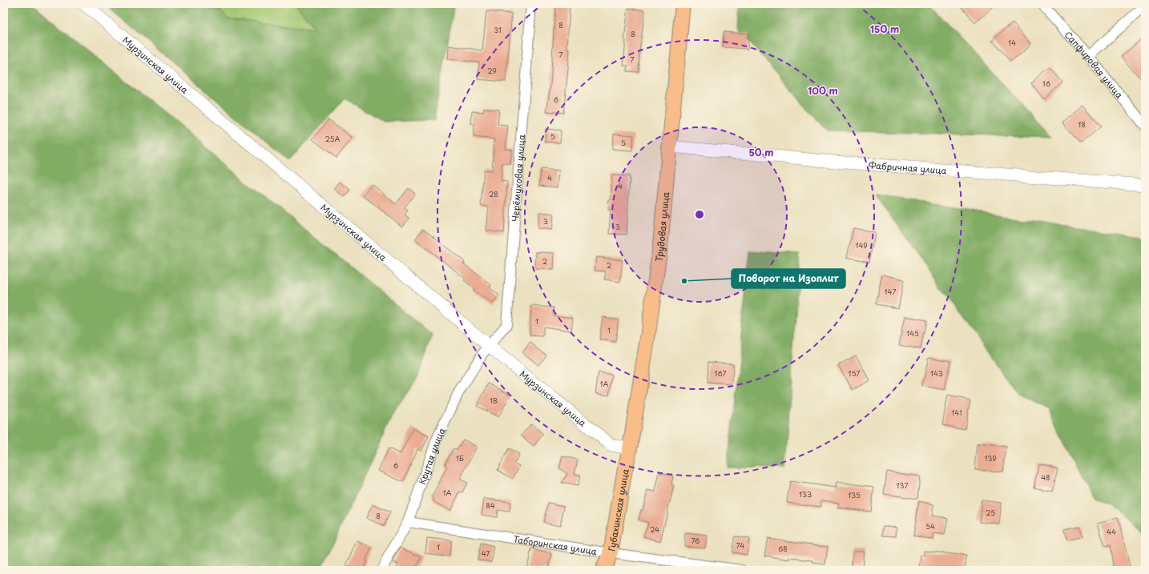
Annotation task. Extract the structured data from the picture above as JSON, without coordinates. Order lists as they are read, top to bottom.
{
  "streets": {
    "main road": ["Трудовая улица", "Губахинская улица"],
    "street": [
      "Сапфировая улица",
      "Мурзинская улица",
      "Фабричная улица",
      "Черёмуховая улица",
      "Крутая улица",
      "Таборинская улица"
    ]
  },
  "crossings": [
    ["Мурзинская улица", "Черёмуховая улица"],
    ["Мурзинская улица", "Трудовая улица"],
    ["Мурзинская улица", "Крутая улица"],
    ["Мурзинская улица", "Губахинская улица"],
    ["Фабричная улица", "Трудовая улица"],
    ["Черёмуховая улица", "Крутая улица"],
    ["Трудовая улица", "Губахинская улица"],
    ["Крутая улица", "Таборинская улица"],
    ["Губахинская улица", "Таборинская улица"]
  ],
  "places": ["Поворот на Изоплит"],
  "house_numbers": [
    "8",
    "31",
    "8",
    "14",
    "7",
    "7",
    "29",
    "16",
    "6",
    "18",
    "5",
    "25А",
    "5",
    "4",
    "4",
    "28",
    "3",
    "3",
    "149",
    "2",
    "2",
    "147",
    "1",
    "1",
    "145",
    "167",
    "157",
    "143",
    "1А",
    "1В",
    "141",
    "1Б",
    "139",
    "6",
    "48",
    "137",
    "1А",
    "133",
    "135",
    "84",
    "25",
    "8",
    "54",
    "24",
    "44",
    "76",
    "74",
    "1",
    "68",
    "47"
  ],
  "rings": ["150 m", "100 m", "50 m"]
}
